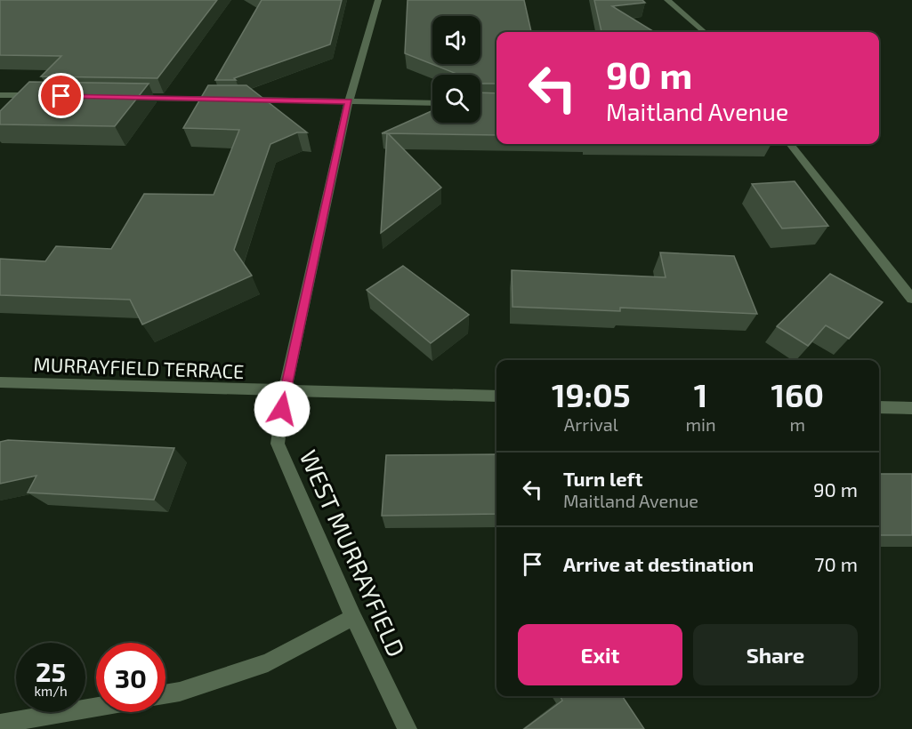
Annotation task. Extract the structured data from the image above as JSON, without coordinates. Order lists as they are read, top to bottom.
{
  "streets": {
    "street": ["MURRAYFIELD TERRACE", "WEST MURRAYFIELD"]
  },
  "crossings": [
    ["MURRAYFIELD TERRACE", "WEST MURRAYFIELD"]
  ],
  "page": {
    "turn": ["90 m", "Maitland Avenue"],
    "eta": [
      "19:05",
      "Arrival",
      "1",
      "min",
      "160",
      "m"
    ],
    "list": [
      {
        "name": "Turn left",
        "note": "Maitland Avenue",
        "value": "90 m"
      },
      {
        "name": "Arrive at destination",
        "value": "70 m"
      }
    ],
    "buttons": ["Exit", "Share"],
    "speed": "25 km/h",
    "limit": "30"
  }
}
